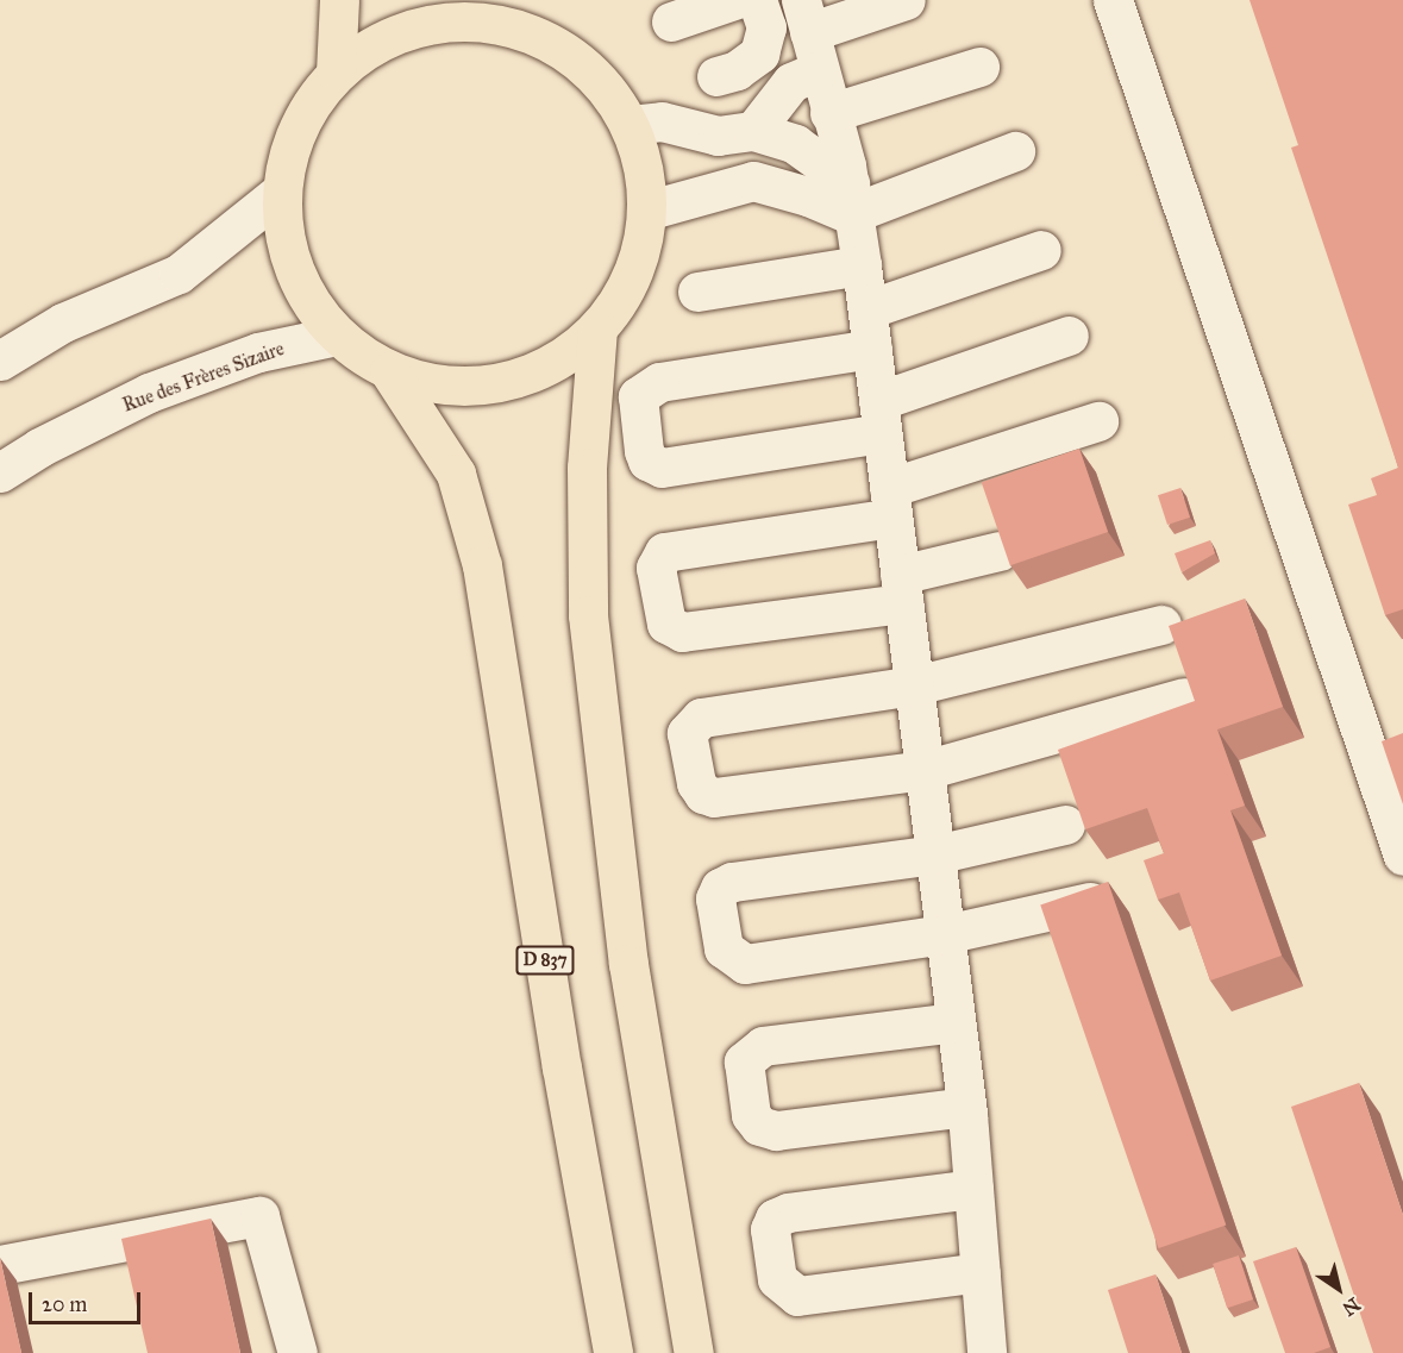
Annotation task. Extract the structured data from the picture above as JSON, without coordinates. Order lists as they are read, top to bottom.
{
  "streets": {
    "main road": ["D 837"],
    "street": ["Rue des Frères Sizaire"]
  },
  "scale_bar": "20 m",
  "north": "bottom right"
}
